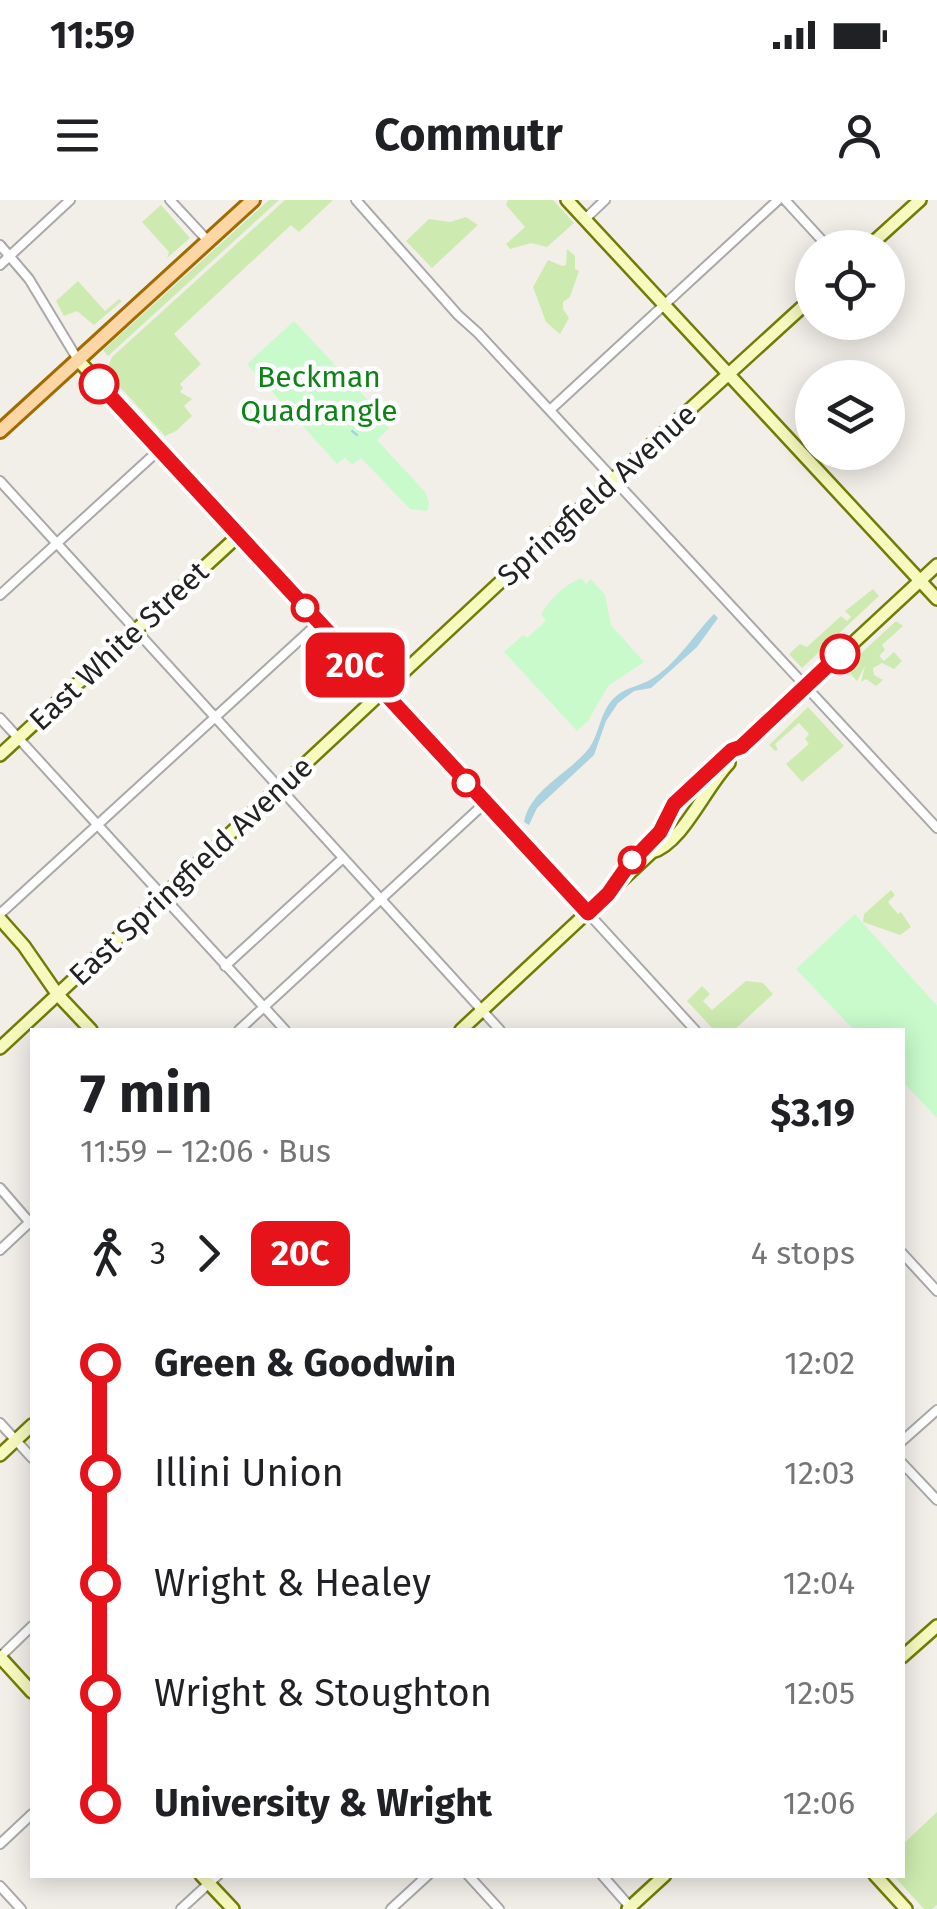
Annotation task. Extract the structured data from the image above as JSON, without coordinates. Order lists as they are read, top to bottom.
{
  "streets": {
    "street": ["Springfield Avenue", "East White Street", "East Springfield Avenue"]
  },
  "crossings": [
    ["Springfield Avenue", "East Springfield Avenue"]
  ],
  "parks": ["Beckman Quadrangle"],
  "lines": ["bus line 20C"],
  "page": {
    "status": "11:59",
    "header": "Commutr",
    "on_map": "20C",
    "heading": ["7 min", "11:59 – 12:06 · Bus", "$3.19"],
    "legs": ["3", "20C", "4 stops"],
    "list": [
      {
        "name": "Green & Goodwin",
        "value": "12:02"
      },
      {
        "name": "Illini Union",
        "value": "12:03"
      },
      {
        "name": "Wright & Healey",
        "value": "12:04"
      },
      {
        "name": "Wright & Stoughton",
        "value": "12:05"
      },
      {
        "name": "University & Wright",
        "value": "12:06"
      }
    ]
  }
}
